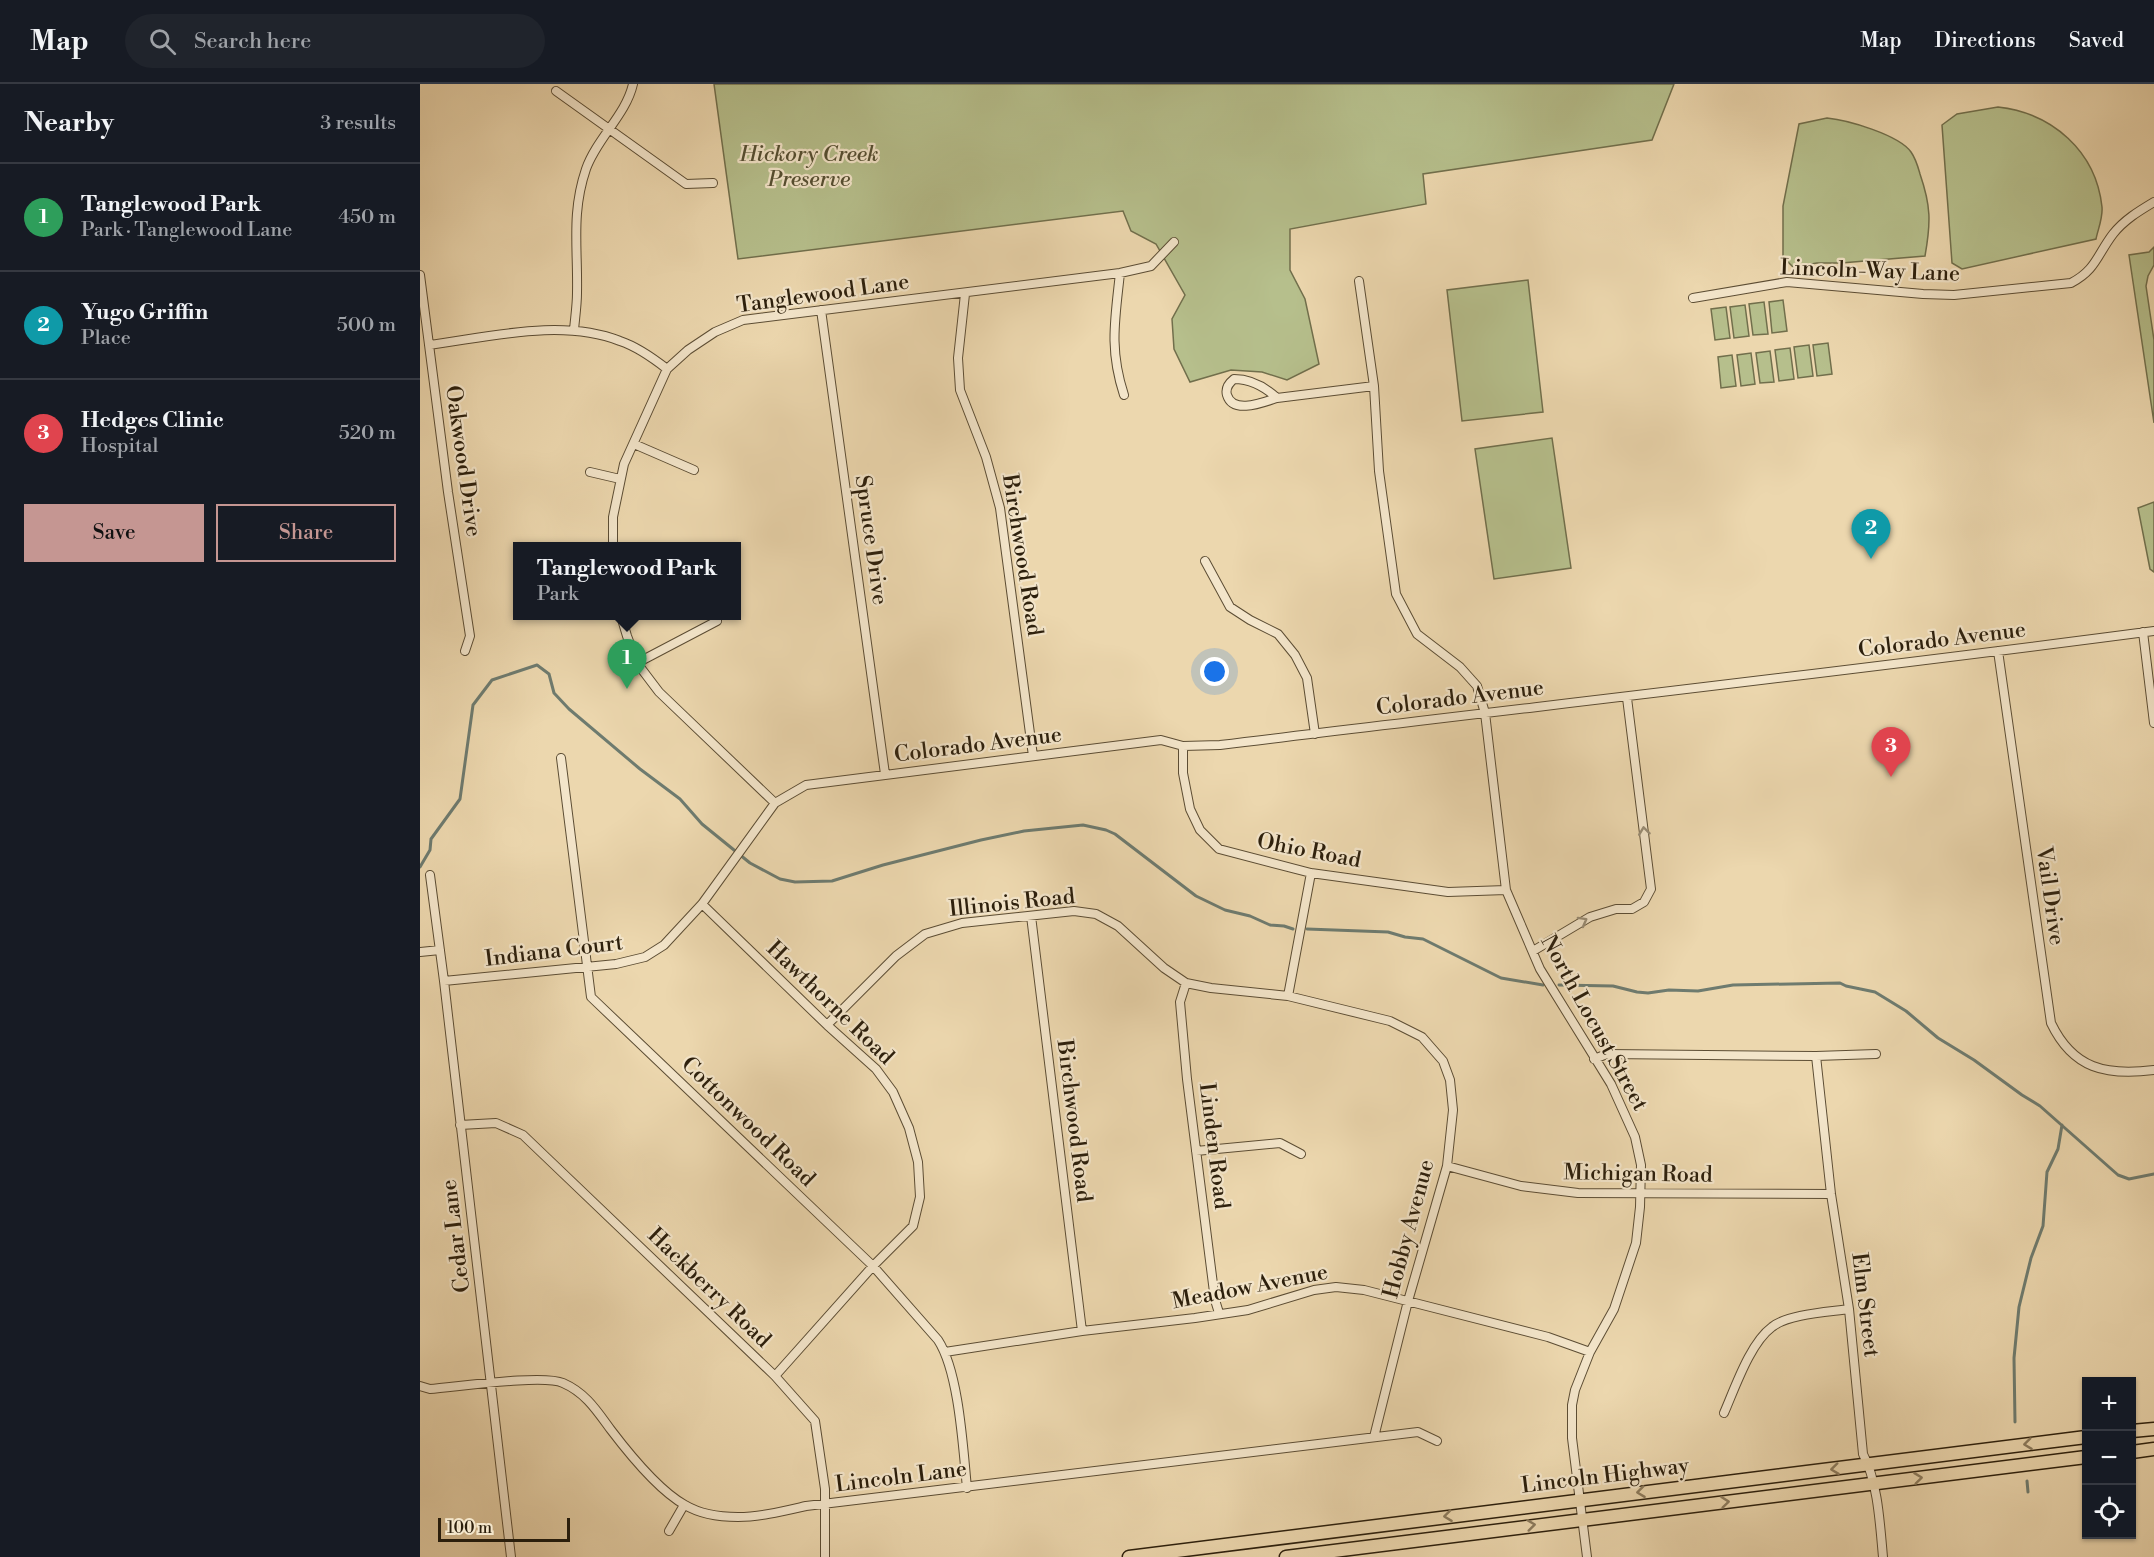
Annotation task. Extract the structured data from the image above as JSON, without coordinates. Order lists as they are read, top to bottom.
{
  "streets": {
    "main road": ["Lincoln Highway"],
    "street": [
      "Lincoln-Way Lane",
      "Tanglewood Lane",
      "Oakwood Drive",
      "Spruce Drive",
      "Birchwood Road",
      "Colorado Avenue",
      "Ohio Road",
      "Vail Drive",
      "Illinois Road",
      "Indiana Court",
      "Hawthorne Road",
      "North Locust Street",
      "Cottonwood Road",
      "Linden Road",
      "Michigan Road",
      "Hobby Avenue",
      "Cedar Lane",
      "Meadow Avenue",
      "Hackberry Road",
      "Elm Street",
      "Lincoln Lane"
    ]
  },
  "crossings": [
    ["Tanglewood Lane", "Spruce Drive"],
    ["Tanglewood Lane", "Birchwood Road"],
    ["Spruce Drive", "Colorado Avenue"],
    ["Birchwood Road", "Colorado Avenue"],
    ["Birchwood Road", "Illinois Road"],
    ["Birchwood Road", "Meadow Avenue"],
    ["Colorado Avenue", "Ohio Road"],
    ["Colorado Avenue", "Vail Drive"],
    ["Colorado Avenue", "Indiana Court"],
    ["Colorado Avenue", "North Locust Street"],
    ["Ohio Road", "North Locust Street"],
    ["Illinois Road", "Hawthorne Road"],
    ["Illinois Road", "Linden Road"],
    ["Illinois Road", "Hobby Avenue"],
    ["Indiana Court", "Hawthorne Road"],
    ["Indiana Court", "Cottonwood Road"],
    ["Indiana Court", "Cedar Lane"],
    ["Hawthorne Road", "Cottonwood Road"],
    ["Hawthorne Road", "Hackberry Road"],
    ["North Locust Street", "Michigan Road"],
    ["North Locust Street", "Meadow Avenue"],
    ["North Locust Street", "Lincoln Highway"],
    ["Cottonwood Road", "Meadow Avenue"],
    ["Cottonwood Road", "Lincoln Lane"],
    ["Linden Road", "Meadow Avenue"],
    ["Michigan Road", "Hobby Avenue"],
    ["Michigan Road", "Elm Street"],
    ["Hobby Avenue", "Meadow Avenue"],
    ["Hobby Avenue", "Lincoln Lane"],
    ["Cedar Lane", "Hackberry Road"],
    ["Cedar Lane", "Lincoln Lane"],
    ["Hackberry Road", "Lincoln Lane"],
    ["Elm Street", "Lincoln Highway"]
  ],
  "parks": ["Hickory Creek Preserve"],
  "scale_bar": "100 m",
  "page": {
    "header": "Map",
    "search": "Search here",
    "nav": ["Map", "Directions", "Saved"],
    "heading": ["Nearby", "3 results"],
    "list": [
      {
        "mark": "1",
        "name": "Tanglewood Park",
        "note": "Park · Tanglewood Lane",
        "value": "450 m"
      },
      {
        "mark": "2",
        "name": "Yugo Griffin",
        "note": "Place",
        "value": "500 m"
      },
      {
        "mark": "3",
        "name": "Hedges Clinic",
        "note": "Hospital",
        "value": "520 m"
      }
    ],
    "buttons": ["Save", "Share"],
    "pins": ["2", "1", "3"],
    "popup": ["Tanglewood Park", "Park"],
    "map_buttons": ["+", "−"],
    "scale": "100 m"
  }
}
